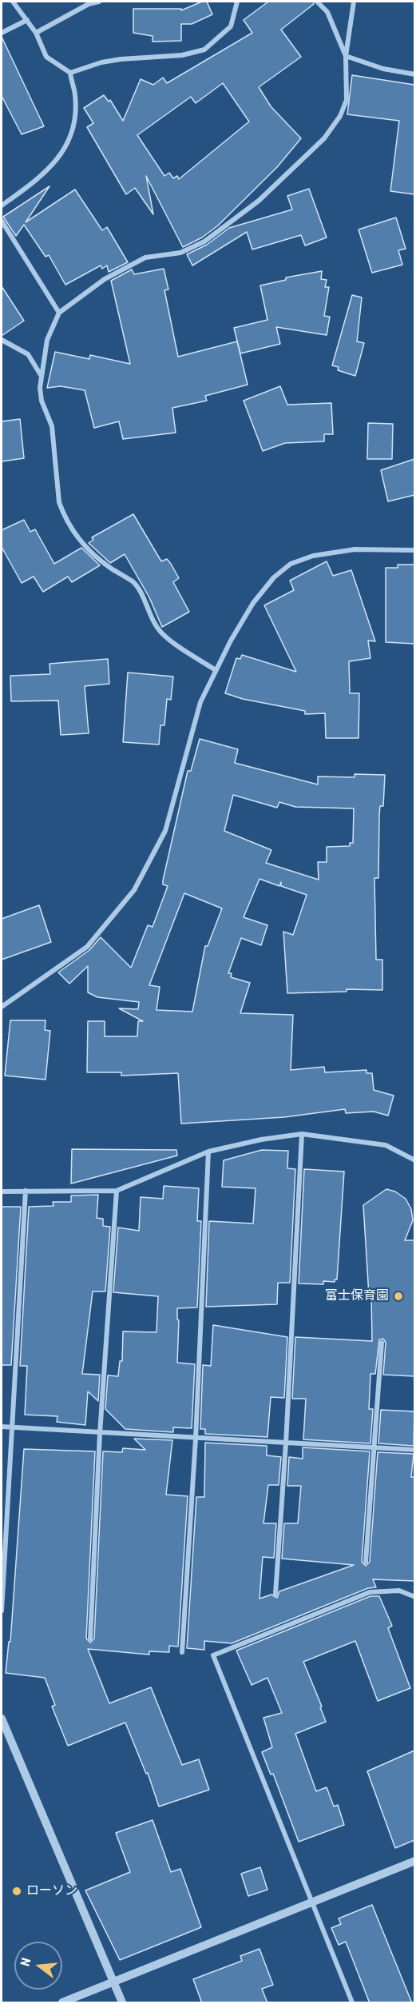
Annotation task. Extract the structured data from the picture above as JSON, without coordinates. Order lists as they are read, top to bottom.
{
  "places": ["富士保育園", "ローソン"],
  "north": "left"
}
